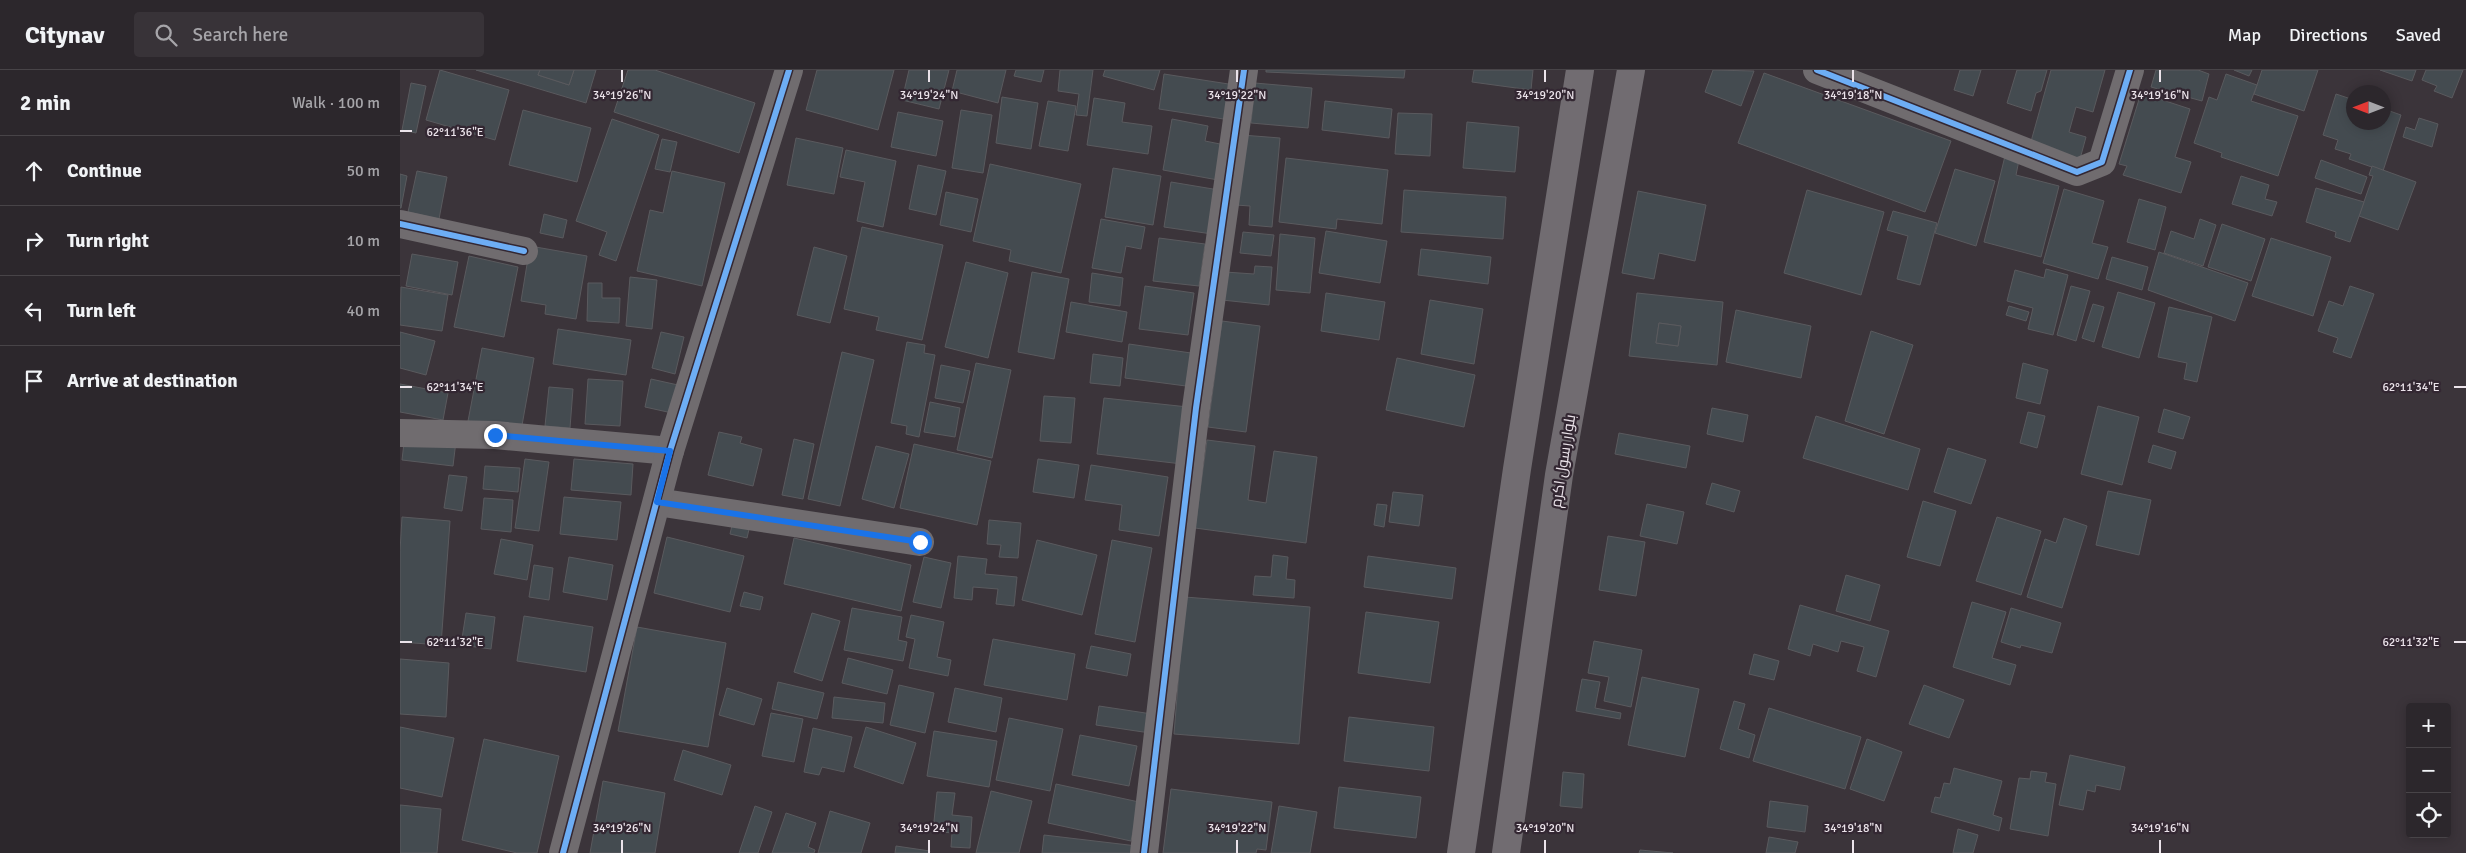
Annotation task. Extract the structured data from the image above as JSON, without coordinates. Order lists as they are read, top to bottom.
{
  "streets": {
    "main road": ["بلوار رسول اکرم"]
  },
  "north": "left",
  "page": {
    "header": "Citynav",
    "search": "Search here",
    "nav": ["Map", "Directions", "Saved"],
    "heading": ["2 min", "Walk · 100 m"],
    "list": [
      ["Continue", "50 m"],
      ["Turn right", "10 m"],
      ["Turn left", "40 m"],
      "Arrive at destination"
    ],
    "map_buttons": ["+", "−"]
  },
  "coordinates": [
    "34°19'26\"N",
    "34°19'24\"N",
    "34°19'22\"N",
    "34°19'20\"N",
    "34°19'18\"N",
    "34°19'16\"N",
    "62°11'36\"E",
    "62°11'34\"E",
    "62°11'32\"E"
  ]
}
